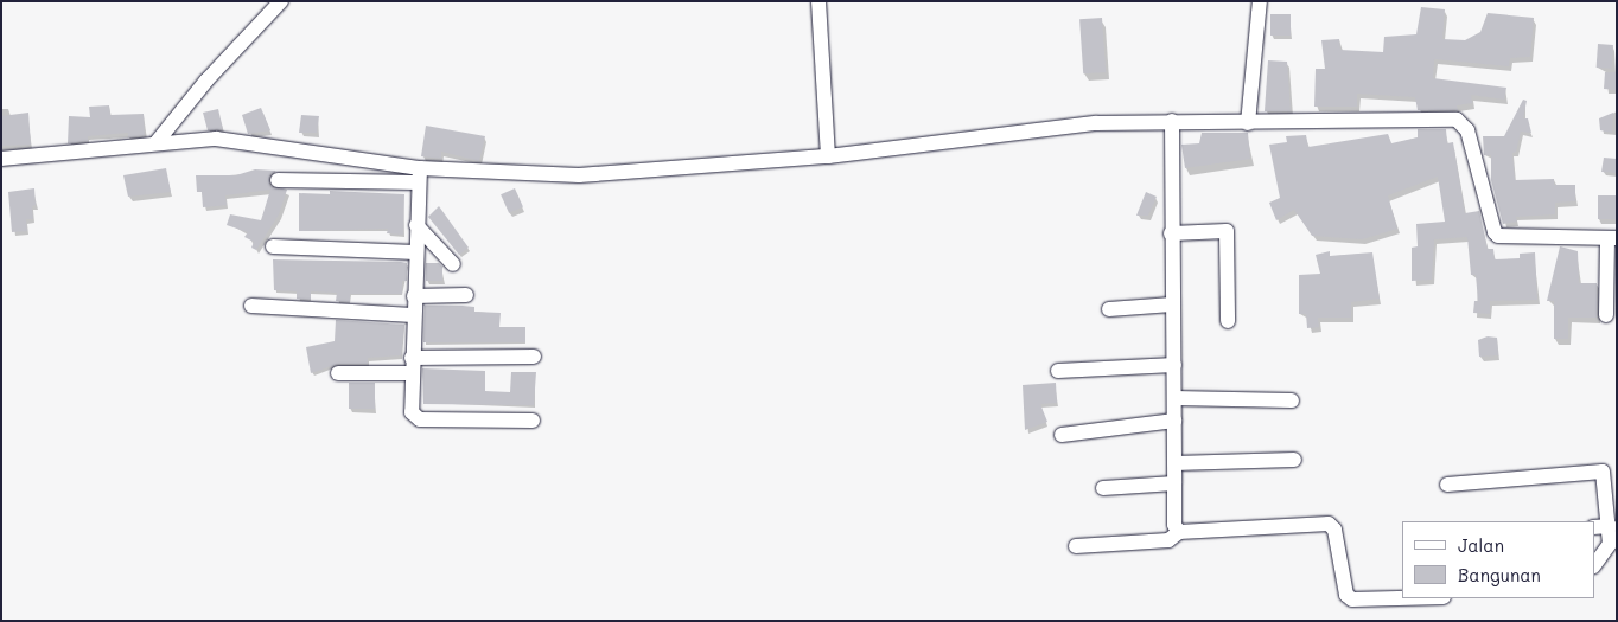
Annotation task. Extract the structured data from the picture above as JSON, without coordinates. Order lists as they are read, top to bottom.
{
  "legend": ["Jalan", "Bangunan"]
}
